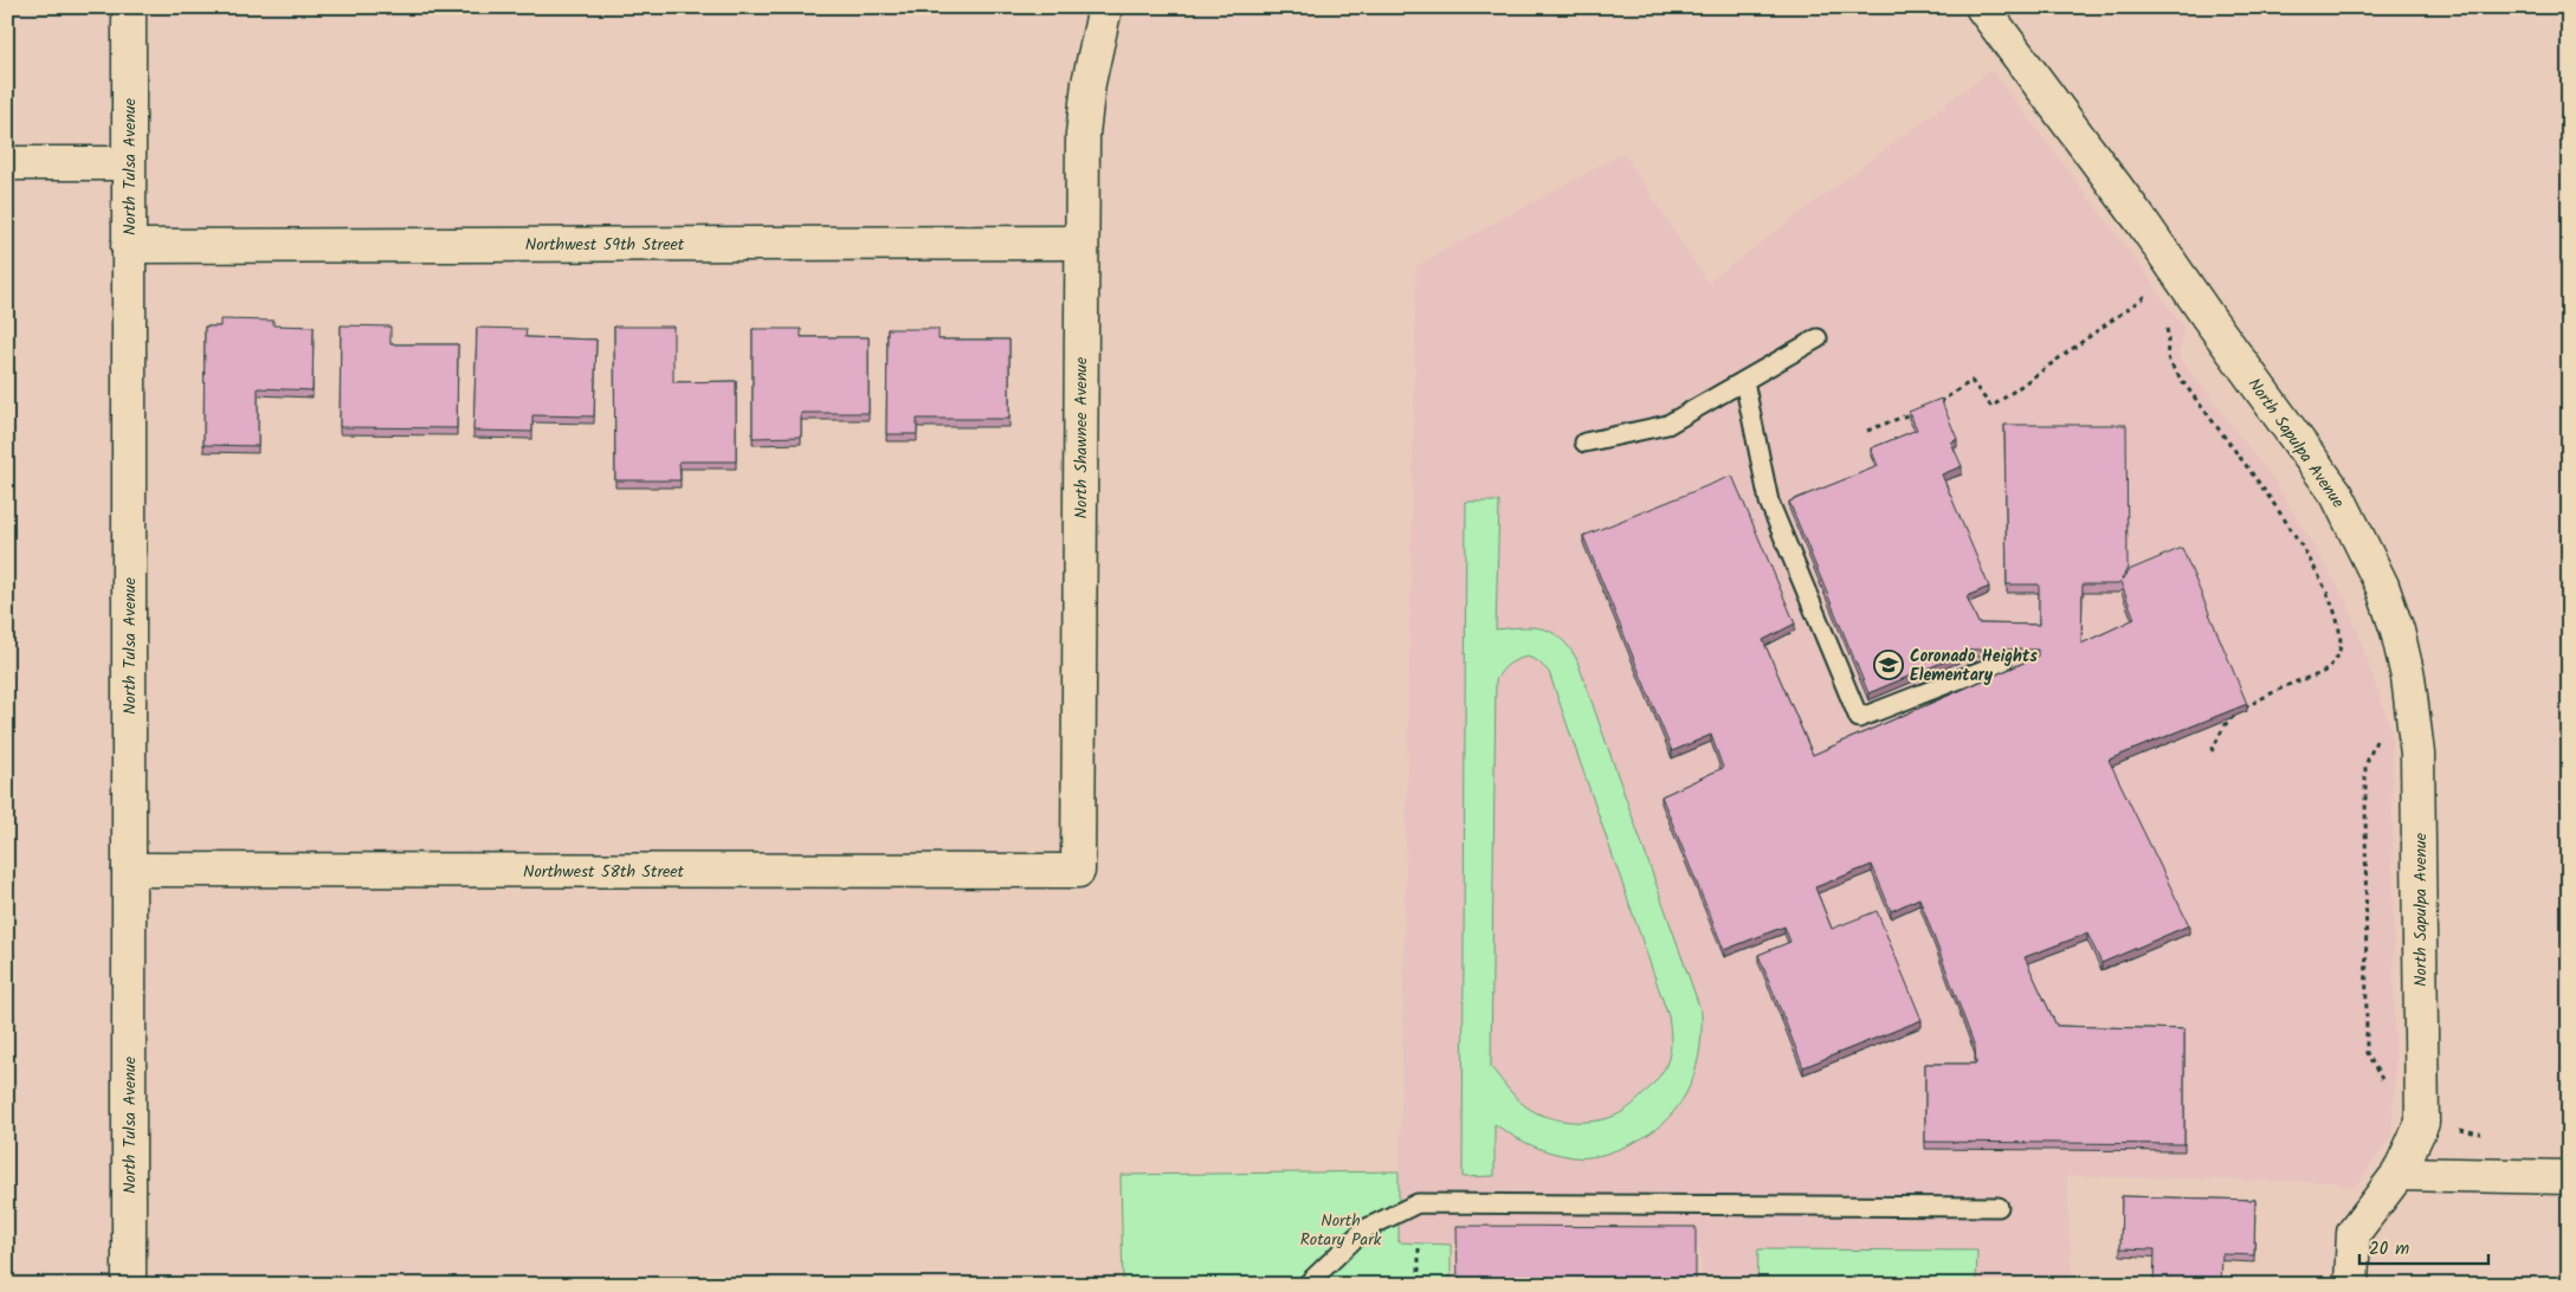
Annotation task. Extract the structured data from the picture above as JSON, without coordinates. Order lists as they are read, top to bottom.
{
  "streets": {
    "street": [
      "North Tulsa Avenue",
      "Northwest 59th Street",
      "North Shawnee Avenue",
      "North Sapulpa Avenue",
      "Northwest 58th Street"
    ]
  },
  "crossings": [
    ["North Tulsa Avenue", "Northwest 59th Street"],
    ["North Tulsa Avenue", "Northwest 58th Street"],
    ["Northwest 59th Street", "North Shawnee Avenue"],
    ["North Shawnee Avenue", "Northwest 58th Street"]
  ],
  "parks": ["North Rotary Park"],
  "places": {
    "school or university": ["Coronado Heights Elementary"]
  },
  "scale_bar": "20 m"
}
